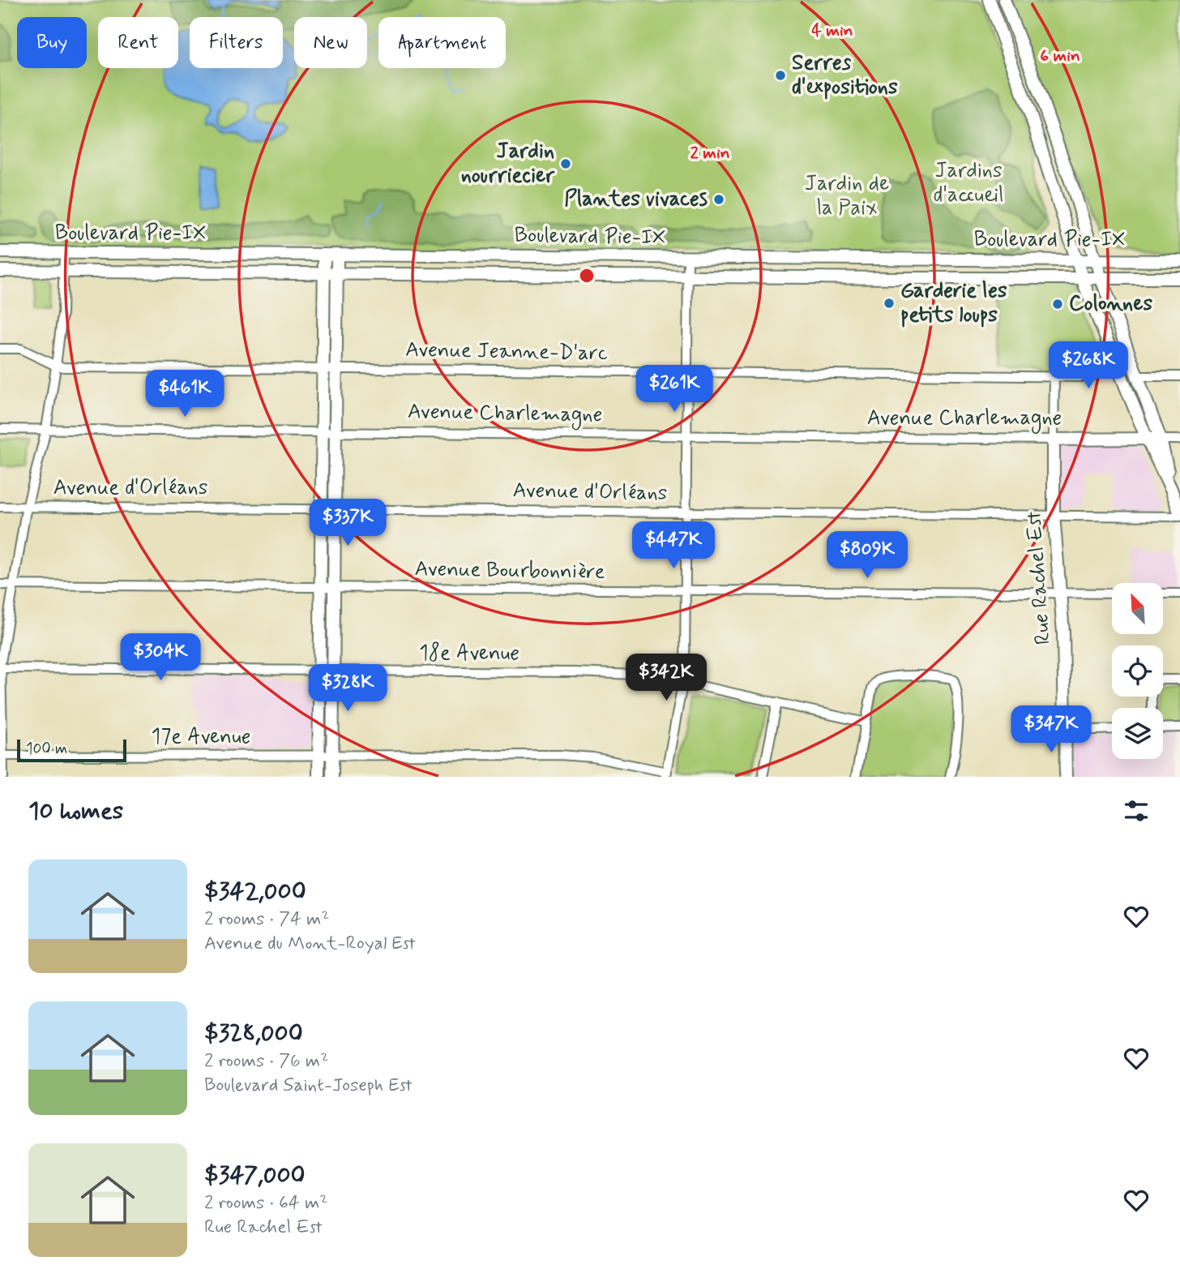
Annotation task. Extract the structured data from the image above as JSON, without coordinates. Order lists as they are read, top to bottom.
{
  "streets": {
    "main road": ["Boulevard Pie-IX", "Avenue Charlemagne", "Rue Rachel Est"],
    "street": [
      "Avenue Jeanne-D'arc",
      "Avenue d'Orléans",
      "Avenue Bourbonnière",
      "18e Avenue",
      "17e Avenue"
    ]
  },
  "crossings": [
    ["Avenue Jeanne-D'arc", "Rue Rachel Est"],
    ["Avenue Charlemagne", "Rue Rachel Est"],
    ["Avenue d'Orléans", "Rue Rachel Est"],
    ["Avenue Bourbonnière", "Rue Rachel Est"]
  ],
  "parks": ["Jardins d'accueil", "Jardin de la Paix"],
  "places": [
    "Serres d'expositions",
    "Jardin nourriecier",
    "Plantes vivaces",
    "Garderie les petits loups",
    "Colonnes"
  ],
  "scale_bar": "100 m",
  "north": "top left",
  "page": {
    "chip": [
      "Buy",
      "Rent",
      "Filters",
      "New",
      "Apartment"
    ],
    "price": [
      "$268K",
      "$261K",
      "$461K",
      "$337K",
      "$447K",
      "$809K",
      "$304K",
      "$342K",
      "$328K",
      "$347K"
    ],
    "scale": "100 m",
    "heading": "10 homes",
    "list": [
      {
        "name": "$342,000",
        "note": "2 rooms · 74 m² · Avenue du Mont-Royal Est"
      },
      {
        "name": "$328,000",
        "note": "2 rooms · 76 m² · Boulevard Saint-Joseph Est"
      },
      {
        "name": "$347,000",
        "note": "2 rooms · 64 m² · Rue Rachel Est"
      }
    ]
  },
  "rings": ["4 min", "6 min", "2 min"]
}
